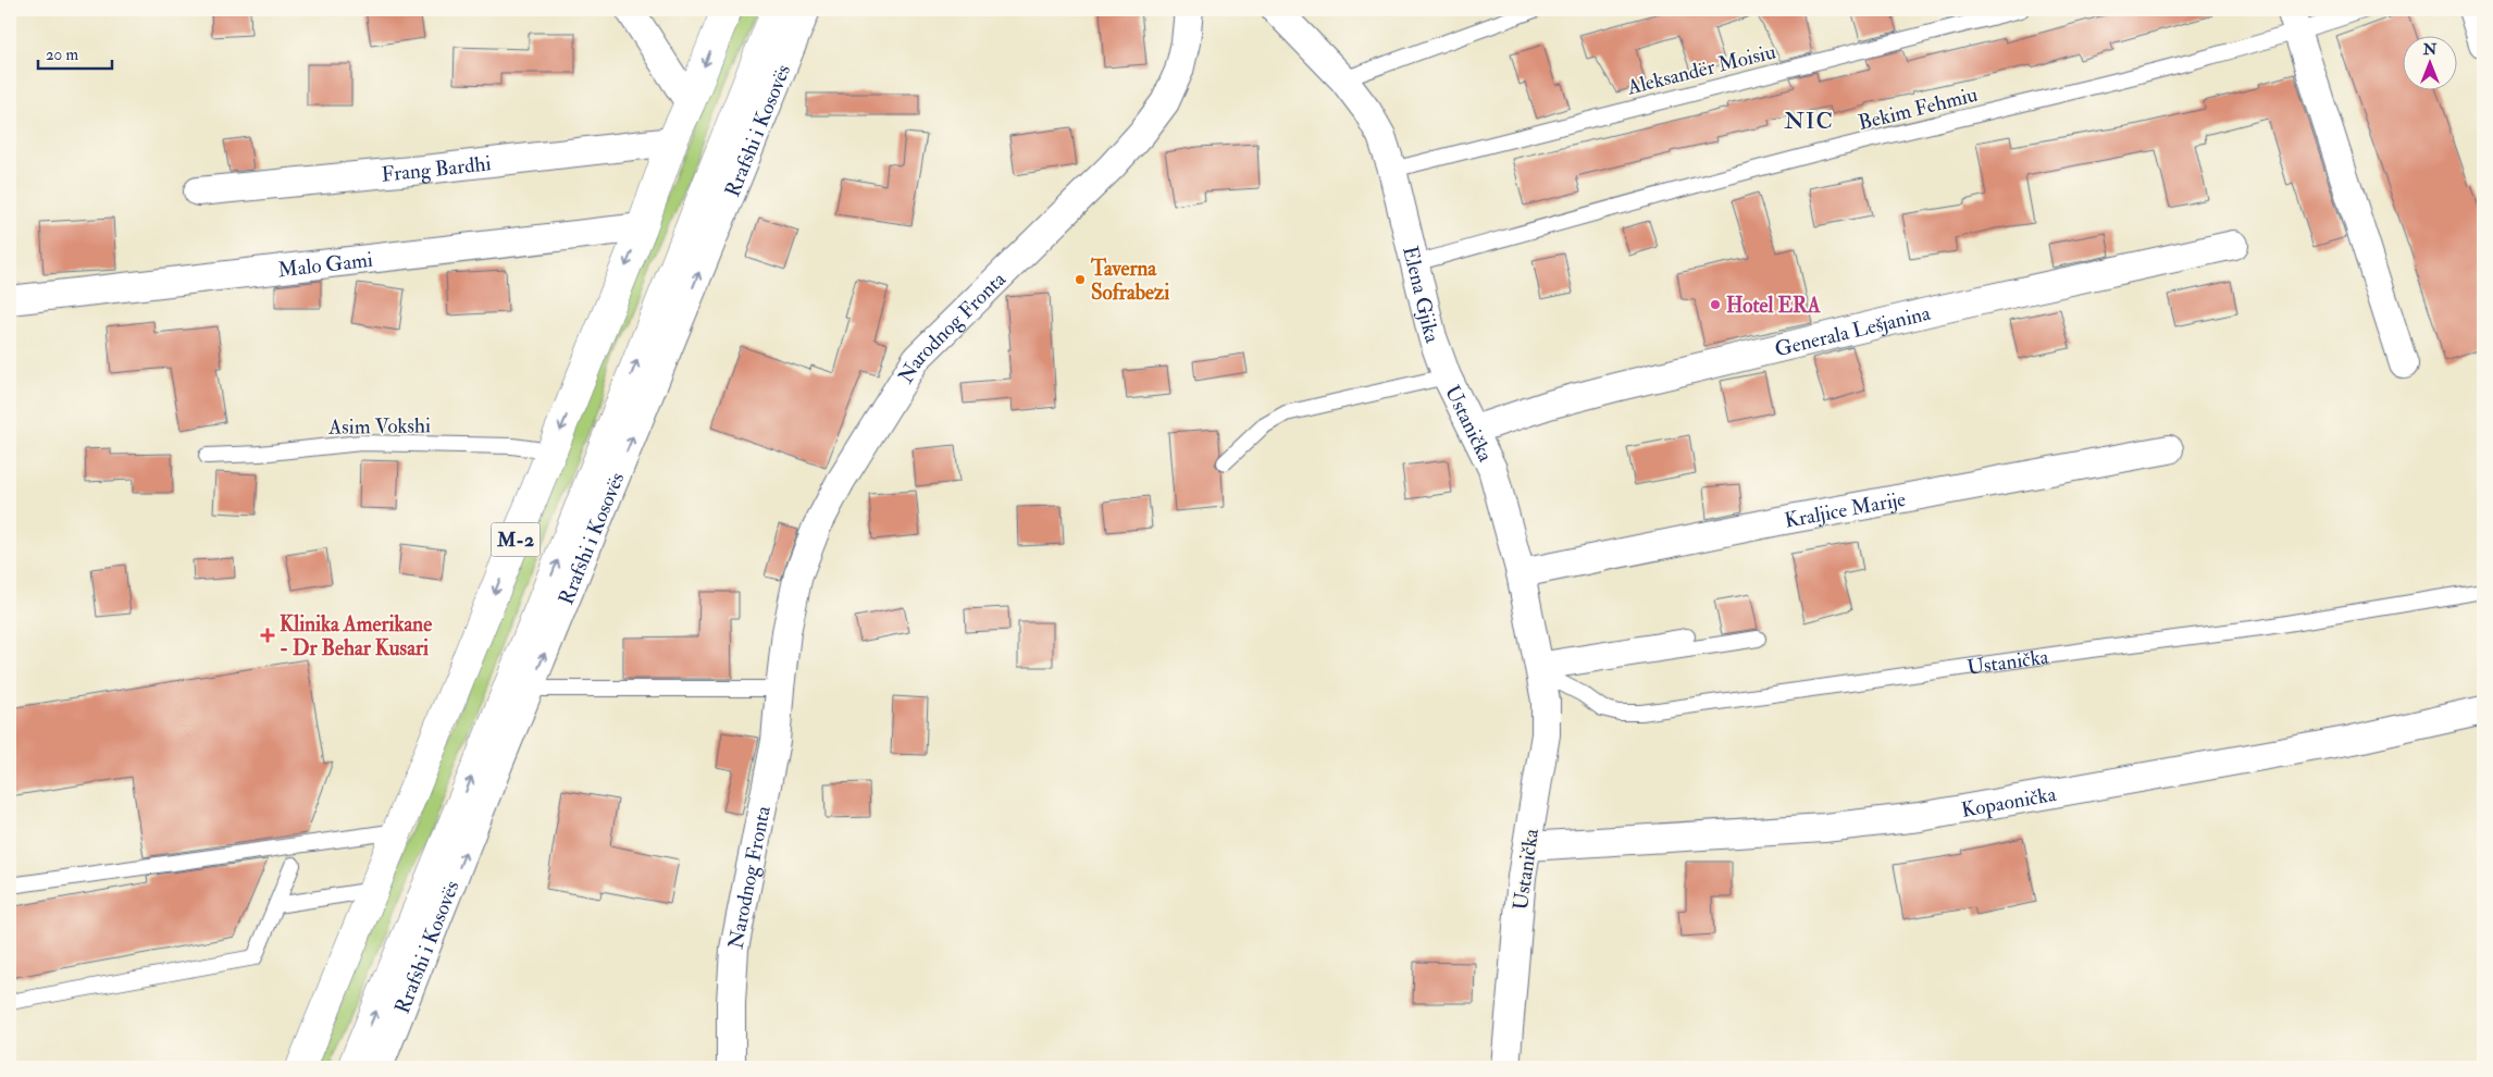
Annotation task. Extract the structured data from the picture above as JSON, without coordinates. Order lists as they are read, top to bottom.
{
  "streets": {
    "highway": ["Rrafshi i Kosovës", "M-2"],
    "street": [
      "Frang Bardhi",
      "Malo Gami",
      "Elena Gjika",
      "Narodnog Fronta",
      "Generala Lešjanina",
      "Ustanička",
      "Kraljice Marije",
      "Kopaonička"
    ],
    "lane": ["Aleksandër Moisiu", "Bekim Fehmiu", "Asim Vokshi"]
  },
  "crossings": [
    ["Aleksandër Moisiu", "Elena Gjika"],
    ["Bekim Fehmiu", "Elena Gjika"],
    ["Frang Bardhi", "M-2"],
    ["Malo Gami", "M-2"],
    ["Elena Gjika", "Ustanička"],
    ["Generala Lešjanina", "Ustanička"],
    ["Ustanička", "Kraljice Marije"],
    ["Ustanička", "Kopaonička"],
    ["Asim Vokshi", "M-2"]
  ],
  "districts": ["NIC"],
  "places": {
    "other": ["Taverna Sofrabezi", "Hotel ERA"],
    "health": ["Klinika Amerikane - Dr Behar Kusari"]
  },
  "scale_bar": "20 m",
  "north": "top"
}
